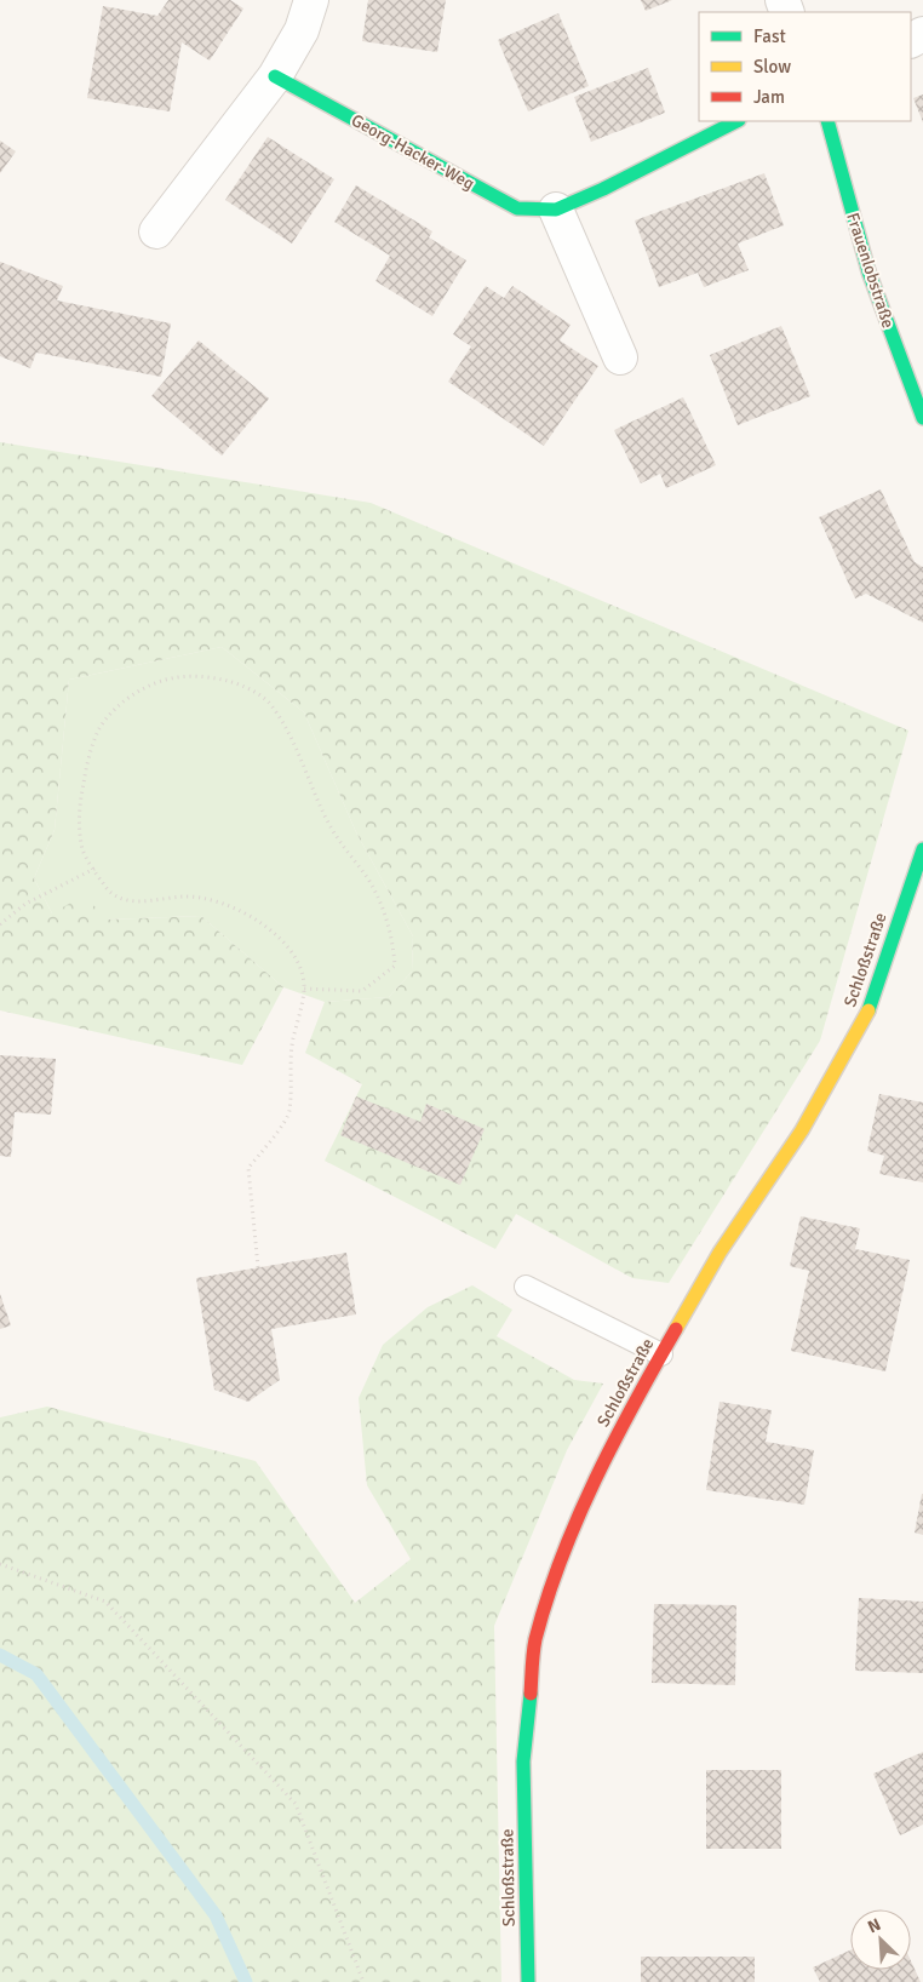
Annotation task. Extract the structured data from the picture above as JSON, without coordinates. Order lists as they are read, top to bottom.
{
  "streets": {
    "street": ["Georg-Hacker-Weg", "Frauenlobstraße", "Schloßstraße"]
  },
  "legend": ["Fast", "Slow", "Jam"],
  "north": "top left"
}
